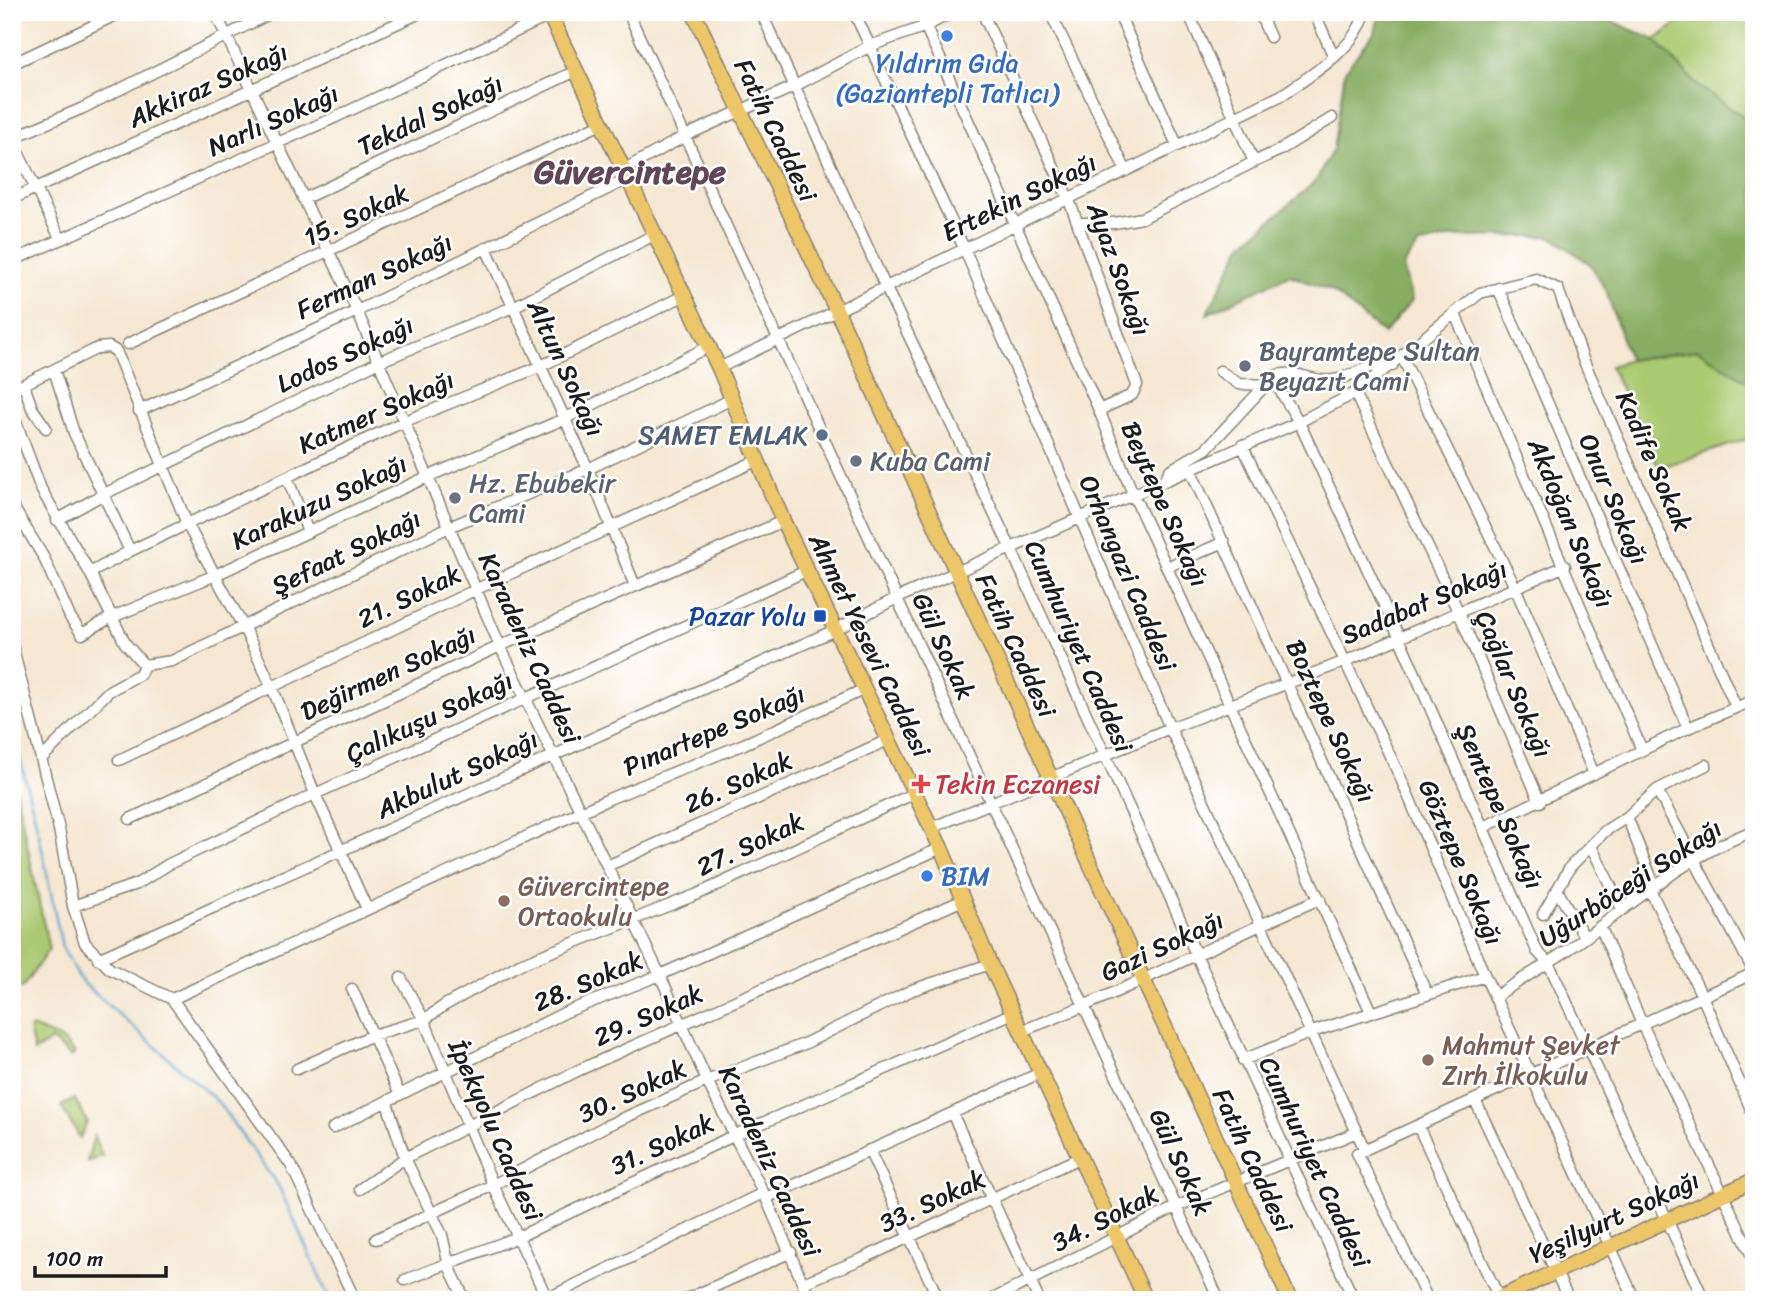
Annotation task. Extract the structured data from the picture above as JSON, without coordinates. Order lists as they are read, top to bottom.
{
  "streets": {
    "main road": ["Fatih Caddesi", "Ahmet Yesevi Caddesi", "Yeşilyurt Sokağı"],
    "street": [
      "Akkiraz Sokağı",
      "Tekdal Sokağı",
      "Narlı Sokağı",
      "Ertekin Sokağı",
      "15. Sokak",
      "Ayaz Sokağı",
      "Ferman Sokağı",
      "Lodos Sokağı",
      "Altun Sokağı",
      "Katmer Sokağı",
      "Kadife Sokak",
      "Onur Sokağı",
      "Karakuzu Sokağı",
      "Beytepe Sokağı",
      "Akdoğan Sokağı",
      "Şefaat Sokağı",
      "Orhangazi Caddesi",
      "21. Sokak",
      "Sadabat Sokağı",
      "Gül Sokak",
      "Cumhuriyet Caddesi",
      "Karadeniz Caddesi",
      "Değirmen Sokağı",
      "Çağlar Sokağı",
      "Çalıkuşu Sokağı",
      "Boztepe Sokağı",
      "Pınartepe Sokağı",
      "Akbulut Sokağı",
      "26. Sokak",
      "Şentepe Sokağı",
      "27. Sokak",
      "Göztepe Sokağı",
      "Uğurböceği Sokağı",
      "Gazi Sokağı",
      "28. Sokak",
      "29. Sokak",
      "30. Sokak",
      "İpekyolu Caddesi",
      "31. Sokak",
      "33. Sokak",
      "34. Sokak"
    ]
  },
  "crossings": [
    ["Akkiraz Sokağı", "Karadeniz Caddesi"],
    ["Tekdal Sokağı", "Ahmet Yesevi Caddesi"],
    ["Tekdal Sokağı", "Karadeniz Caddesi"],
    ["Narlı Sokağı", "Ahmet Yesevi Caddesi"],
    ["Narlı Sokağı", "Karadeniz Caddesi"],
    ["Fatih Caddesi", "Ertekin Sokağı"],
    ["Fatih Caddesi", "Ferman Sokağı"],
    ["Fatih Caddesi", "Sadabat Sokağı"],
    ["Fatih Caddesi", "Akbulut Sokağı"],
    ["Fatih Caddesi", "Gazi Sokağı"],
    ["Fatih Caddesi", "34. Sokak"],
    ["Ertekin Sokağı", "Ayaz Sokağı"],
    ["Ertekin Sokağı", "Beytepe Sokağı"],
    ["Ertekin Sokağı", "Orhangazi Caddesi"],
    ["Ertekin Sokağı", "Ahmet Yesevi Caddesi"],
    ["Ertekin Sokağı", "Gül Sokak"],
    ["Ertekin Sokağı", "Cumhuriyet Caddesi"],
    ["15. Sokak", "Ahmet Yesevi Caddesi"],
    ["15. Sokak", "Karadeniz Caddesi"],
    ["Ayaz Sokağı", "Beytepe Sokağı"],
    ["Ferman Sokağı", "Altun Sokağı"],
    ["Ferman Sokağı", "Beytepe Sokağı"],
    ["Ferman Sokağı", "Orhangazi Caddesi"],
    ["Ferman Sokağı", "Ahmet Yesevi Caddesi"],
    ["Ferman Sokağı", "Gül Sokak"],
    ["Ferman Sokağı", "Cumhuriyet Caddesi"],
    ["Ferman Sokağı", "Karadeniz Caddesi"],
    ["Lodos Sokağı", "Altun Sokağı"],
    ["Lodos Sokağı", "Ahmet Yesevi Caddesi"],
    ["Lodos Sokağı", "Karadeniz Caddesi"],
    ["Altun Sokağı", "Katmer Sokağı"],
    ["Altun Sokağı", "Karakuzu Sokağı"],
    ["Altun Sokağı", "Şefaat Sokağı"],
    ["Altun Sokağı", "21. Sokak"],
    ["Altun Sokağı", "Değirmen Sokağı"],
    ["Katmer Sokağı", "Ahmet Yesevi Caddesi"],
    ["Katmer Sokağı", "Karadeniz Caddesi"],
    ["Kadife Sokak", "Onur Sokağı"],
    ["Kadife Sokak", "Akdoğan Sokağı"],
    ["Kadife Sokak", "Çağlar Sokağı"],
    ["Kadife Sokak", "Boztepe Sokağı"],
    ["Kadife Sokak", "Akbulut Sokağı"],
    ["Kadife Sokak", "Şentepe Sokağı"],
    ["Kadife Sokak", "Göztepe Sokağı"],
    ["Karakuzu Sokağı", "Ahmet Yesevi Caddesi"],
    ["Karakuzu Sokağı", "Karadeniz Caddesi"],
    ["Beytepe Sokağı", "Sadabat Sokağı"],
    ["Beytepe Sokağı", "Akbulut Sokağı"],
    ["Beytepe Sokağı", "Gazi Sokağı"],
    ["Akdoğan Sokağı", "Sadabat Sokağı"],
    ["Şefaat Sokağı", "Ahmet Yesevi Caddesi"],
    ["Şefaat Sokağı", "Karadeniz Caddesi"],
    ["Orhangazi Caddesi", "Sadabat Sokağı"],
    ["Orhangazi Caddesi", "Akbulut Sokağı"],
    ["Orhangazi Caddesi", "Gazi Sokağı"],
    ["Orhangazi Caddesi", "34. Sokak"],
    ["21. Sokak", "Ahmet Yesevi Caddesi"],
    ["21. Sokak", "Karadeniz Caddesi"],
    ["Sadabat Sokağı", "Ahmet Yesevi Caddesi"],
    ["Sadabat Sokağı", "Gül Sokak"],
    ["Sadabat Sokağı", "Cumhuriyet Caddesi"],
    ["Sadabat Sokağı", "Çağlar Sokağı"],
    ["Sadabat Sokağı", "Boztepe Sokağı"],
    ["Sadabat Sokağı", "Şentepe Sokağı"],
    ["Sadabat Sokağı", "Göztepe Sokağı"],
    ["Ahmet Yesevi Caddesi", "Değirmen Sokağı"],
    ["Ahmet Yesevi Caddesi", "Çalıkuşu Sokağı"],
    ["Ahmet Yesevi Caddesi", "Pınartepe Sokağı"],
    ["Ahmet Yesevi Caddesi", "Akbulut Sokağı"],
    ["Ahmet Yesevi Caddesi", "26. Sokak"],
    ["Ahmet Yesevi Caddesi", "27. Sokak"],
    ["Ahmet Yesevi Caddesi", "Gazi Sokağı"],
    ["Ahmet Yesevi Caddesi", "28. Sokak"],
    ["Ahmet Yesevi Caddesi", "29. Sokak"],
    ["Ahmet Yesevi Caddesi", "30. Sokak"],
    ["Ahmet Yesevi Caddesi", "31. Sokak"],
    ["Ahmet Yesevi Caddesi", "33. Sokak"],
    ["Ahmet Yesevi Caddesi", "34. Sokak"],
    ["Gül Sokak", "Akbulut Sokağı"],
    ["Gül Sokak", "Gazi Sokağı"],
    ["Gül Sokak", "34. Sokak"],
    ["Cumhuriyet Caddesi", "Akbulut Sokağı"],
    ["Cumhuriyet Caddesi", "Gazi Sokağı"],
    ["Cumhuriyet Caddesi", "34. Sokak"],
    ["Karadeniz Caddesi", "Değirmen Sokağı"],
    ["Karadeniz Caddesi", "Çalıkuşu Sokağı"],
    ["Karadeniz Caddesi", "Pınartepe Sokağı"],
    ["Karadeniz Caddesi", "Akbulut Sokağı"],
    ["Karadeniz Caddesi", "26. Sokak"],
    ["Karadeniz Caddesi", "27. Sokak"],
    ["Karadeniz Caddesi", "28. Sokak"],
    ["Karadeniz Caddesi", "29. Sokak"],
    ["Karadeniz Caddesi", "30. Sokak"],
    ["Karadeniz Caddesi", "31. Sokak"],
    ["Karadeniz Caddesi", "33. Sokak"],
    ["Boztepe Sokağı", "Akbulut Sokağı"],
    ["Şentepe Sokağı", "Uğurböceği Sokağı"],
    ["Şentepe Sokağı", "Yeşilyurt Sokağı"],
    ["27. Sokak", "İpekyolu Caddesi"],
    ["Göztepe Sokağı", "Uğurböceği Sokağı"],
    ["Göztepe Sokağı", "Yeşilyurt Sokağı"],
    ["28. Sokak", "İpekyolu Caddesi"],
    ["29. Sokak", "İpekyolu Caddesi"],
    ["30. Sokak", "İpekyolu Caddesi"],
    ["İpekyolu Caddesi", "31. Sokak"]
  ],
  "districts": ["Güvercintepe"],
  "places": {
    "other": [
      "Yıldırım Gıda (Gaziantepli Tatlıcı)",
      "Bayramtepe Sultan Beyazıt Cami",
      "SAMET EMLAK",
      "Kuba Cami",
      "Hz. Ebubekir Cami",
      "BIM",
      "Güvercintepe Ortaokulu",
      "Mahmut Şevket Zırh İlkokulu"
    ],
    "transit": ["Pazar Yolu"],
    "health": ["Tekin Eczanesi"]
  },
  "scale_bar": "100 m"
}
